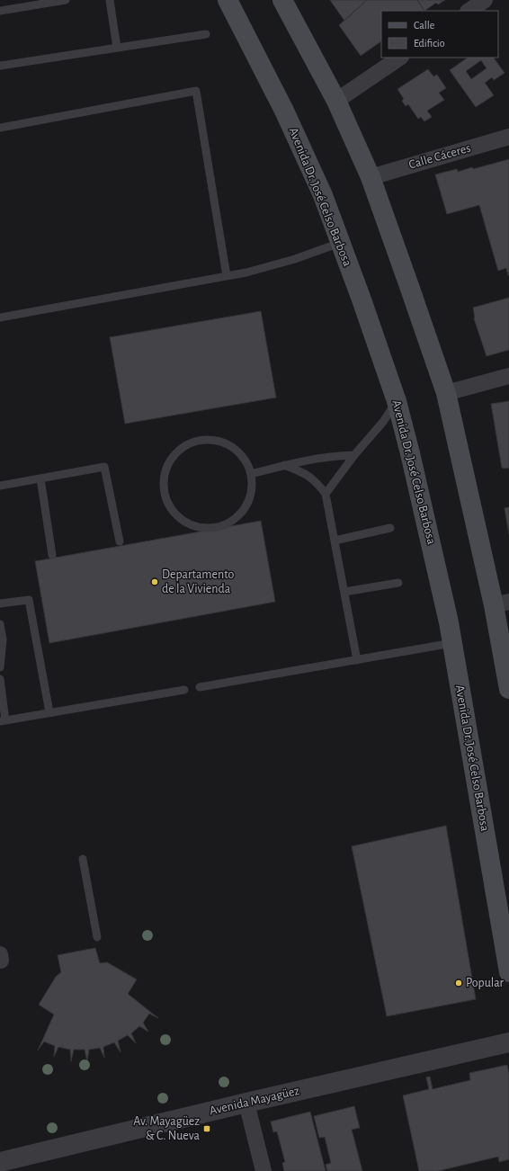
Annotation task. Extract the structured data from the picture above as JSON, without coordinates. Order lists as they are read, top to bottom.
{
  "streets": {
    "main road": ["Avenida Dr. José Celso Barbosa"],
    "street": ["Calle Cáceres", "Avenida Mayagüez"]
  },
  "places": {
    "other": ["Departamento de la Vivienda", "Popular"],
    "transit": ["Av. Mayagüez & C. Nueva"]
  },
  "legend": ["Calle", "Edificio"]
}
